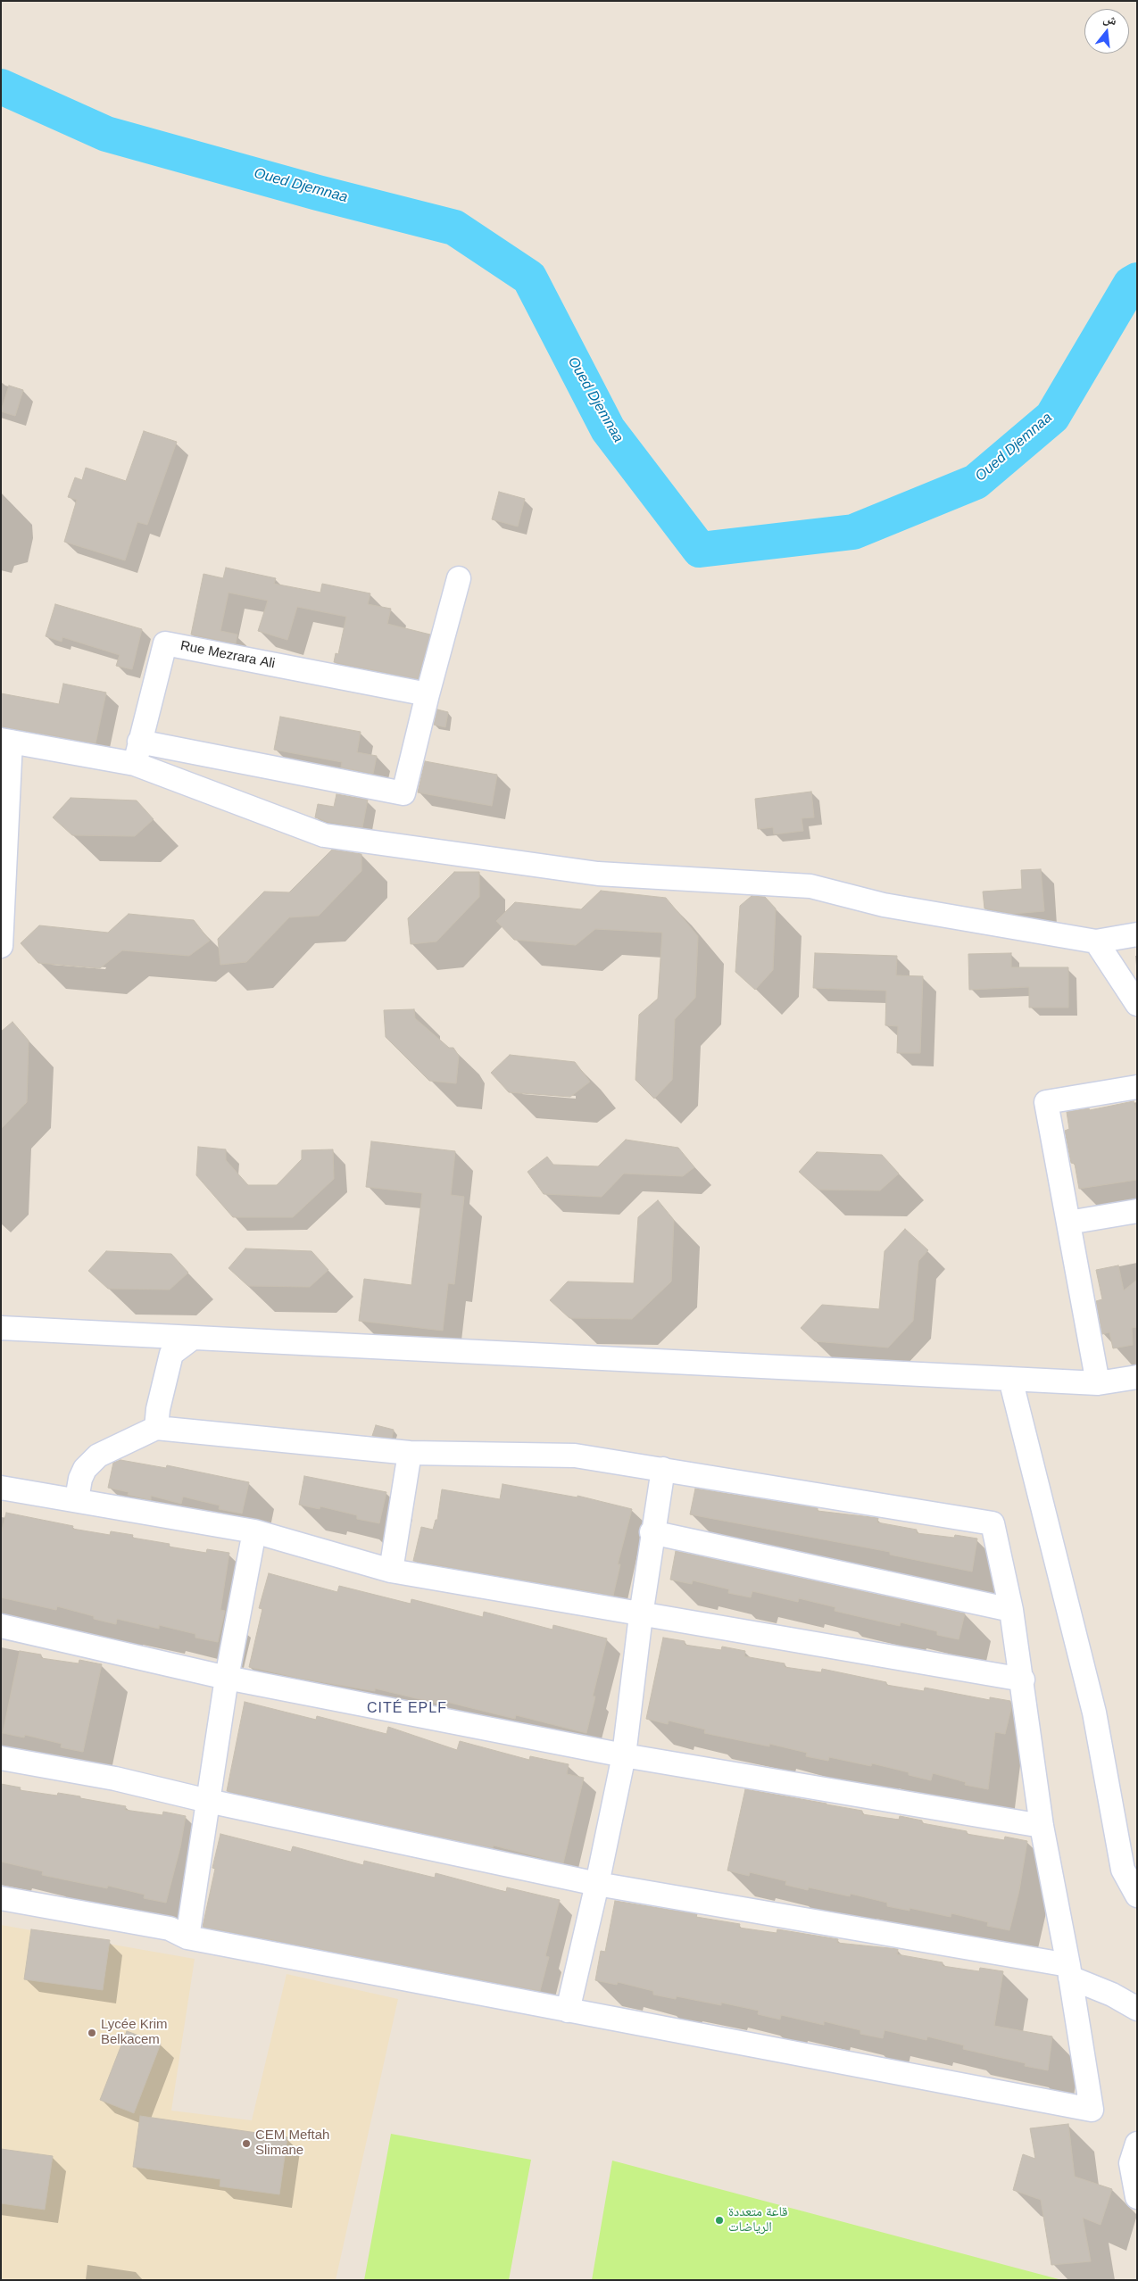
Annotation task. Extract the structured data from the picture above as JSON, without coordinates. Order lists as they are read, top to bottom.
{
  "streets": {
    "street": ["Rue Mezrara Ali"]
  },
  "districts": ["CITÉ EPLF"],
  "water": ["Oued Djemnaa"],
  "places": ["Lycée Krim Belkacem", "CEM Meftah Slimane", "قاعة متعددة الرياضات"],
  "north": "top"
}
